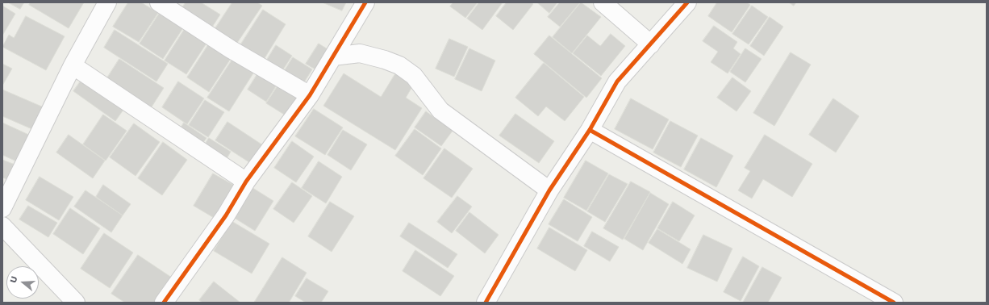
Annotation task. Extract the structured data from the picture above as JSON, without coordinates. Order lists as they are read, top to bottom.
{
  "north": "left"
}
